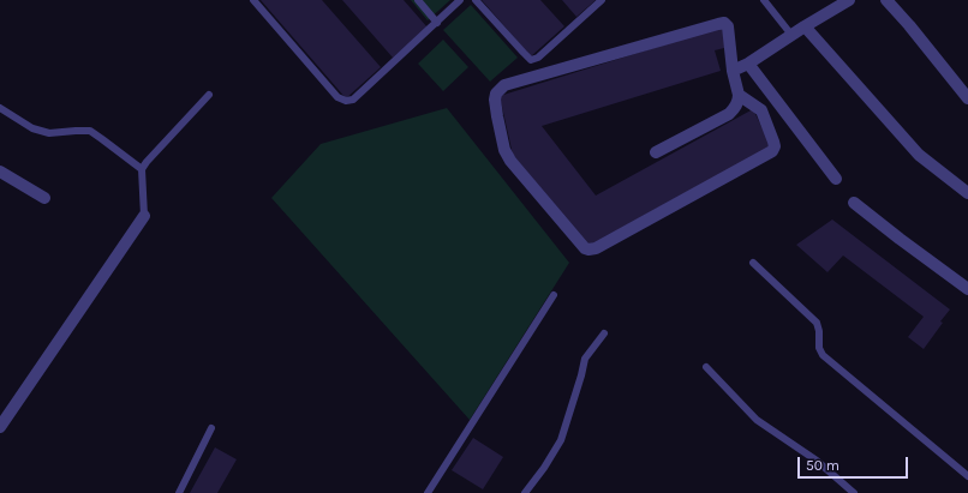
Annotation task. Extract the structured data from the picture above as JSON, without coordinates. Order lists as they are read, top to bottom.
{
  "scale_bar": "50 m"
}
